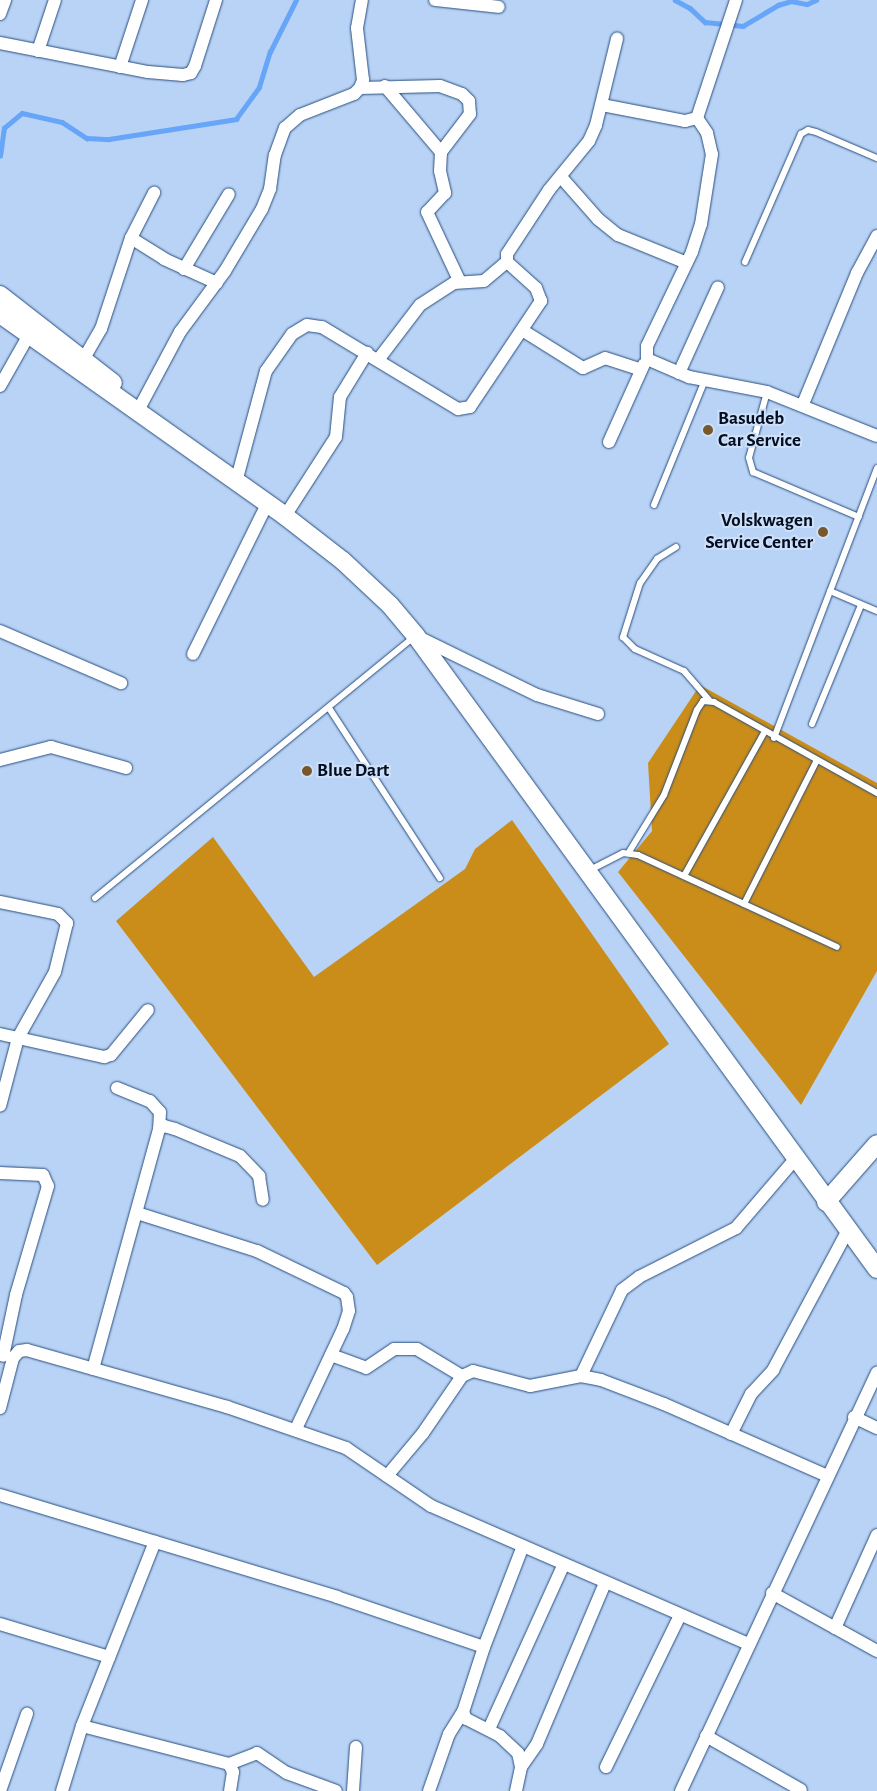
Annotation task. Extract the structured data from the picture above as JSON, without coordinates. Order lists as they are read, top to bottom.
{
  "places": ["Basudeb Car Service", "Volskwagen Service Center", "Blue Dart"]
}
